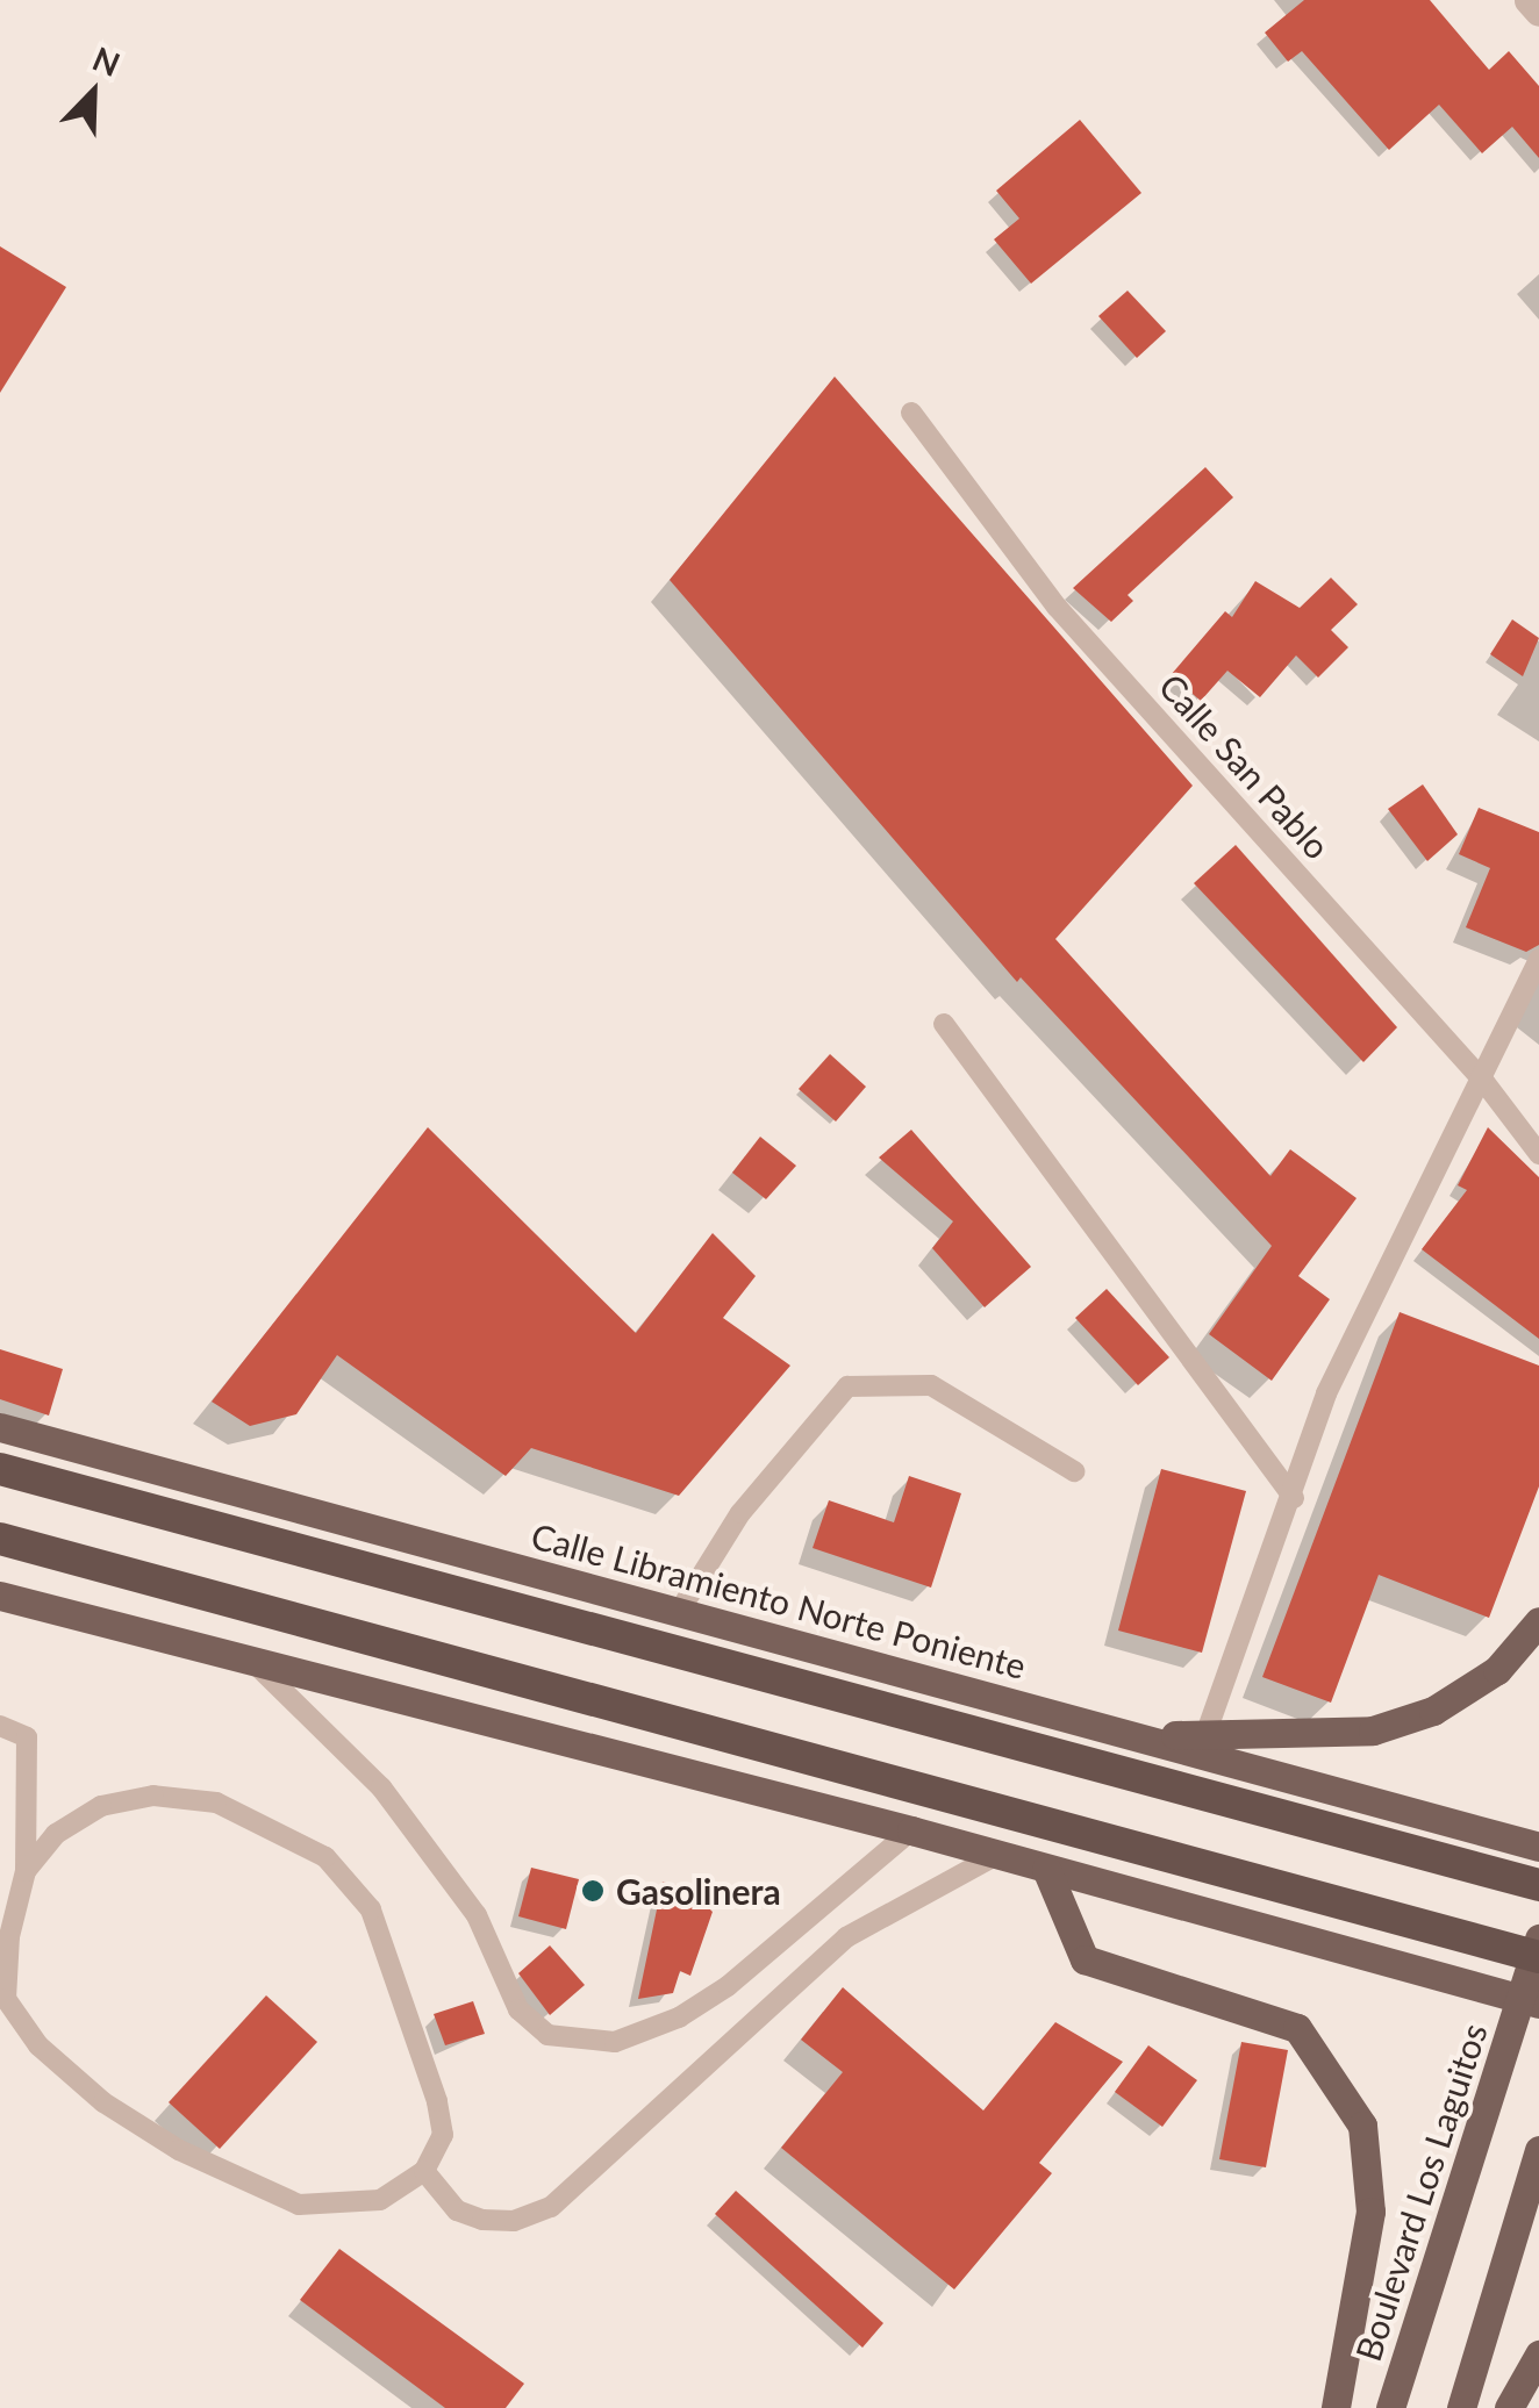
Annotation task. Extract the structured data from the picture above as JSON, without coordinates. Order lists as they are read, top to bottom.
{
  "streets": {
    "main road": ["Calle Libramiento Norte Poniente", "Boulevard Los Laguitos"],
    "lane": ["Calle San Pablo"]
  },
  "places": ["Gasolinera"],
  "north": "top right"
}
